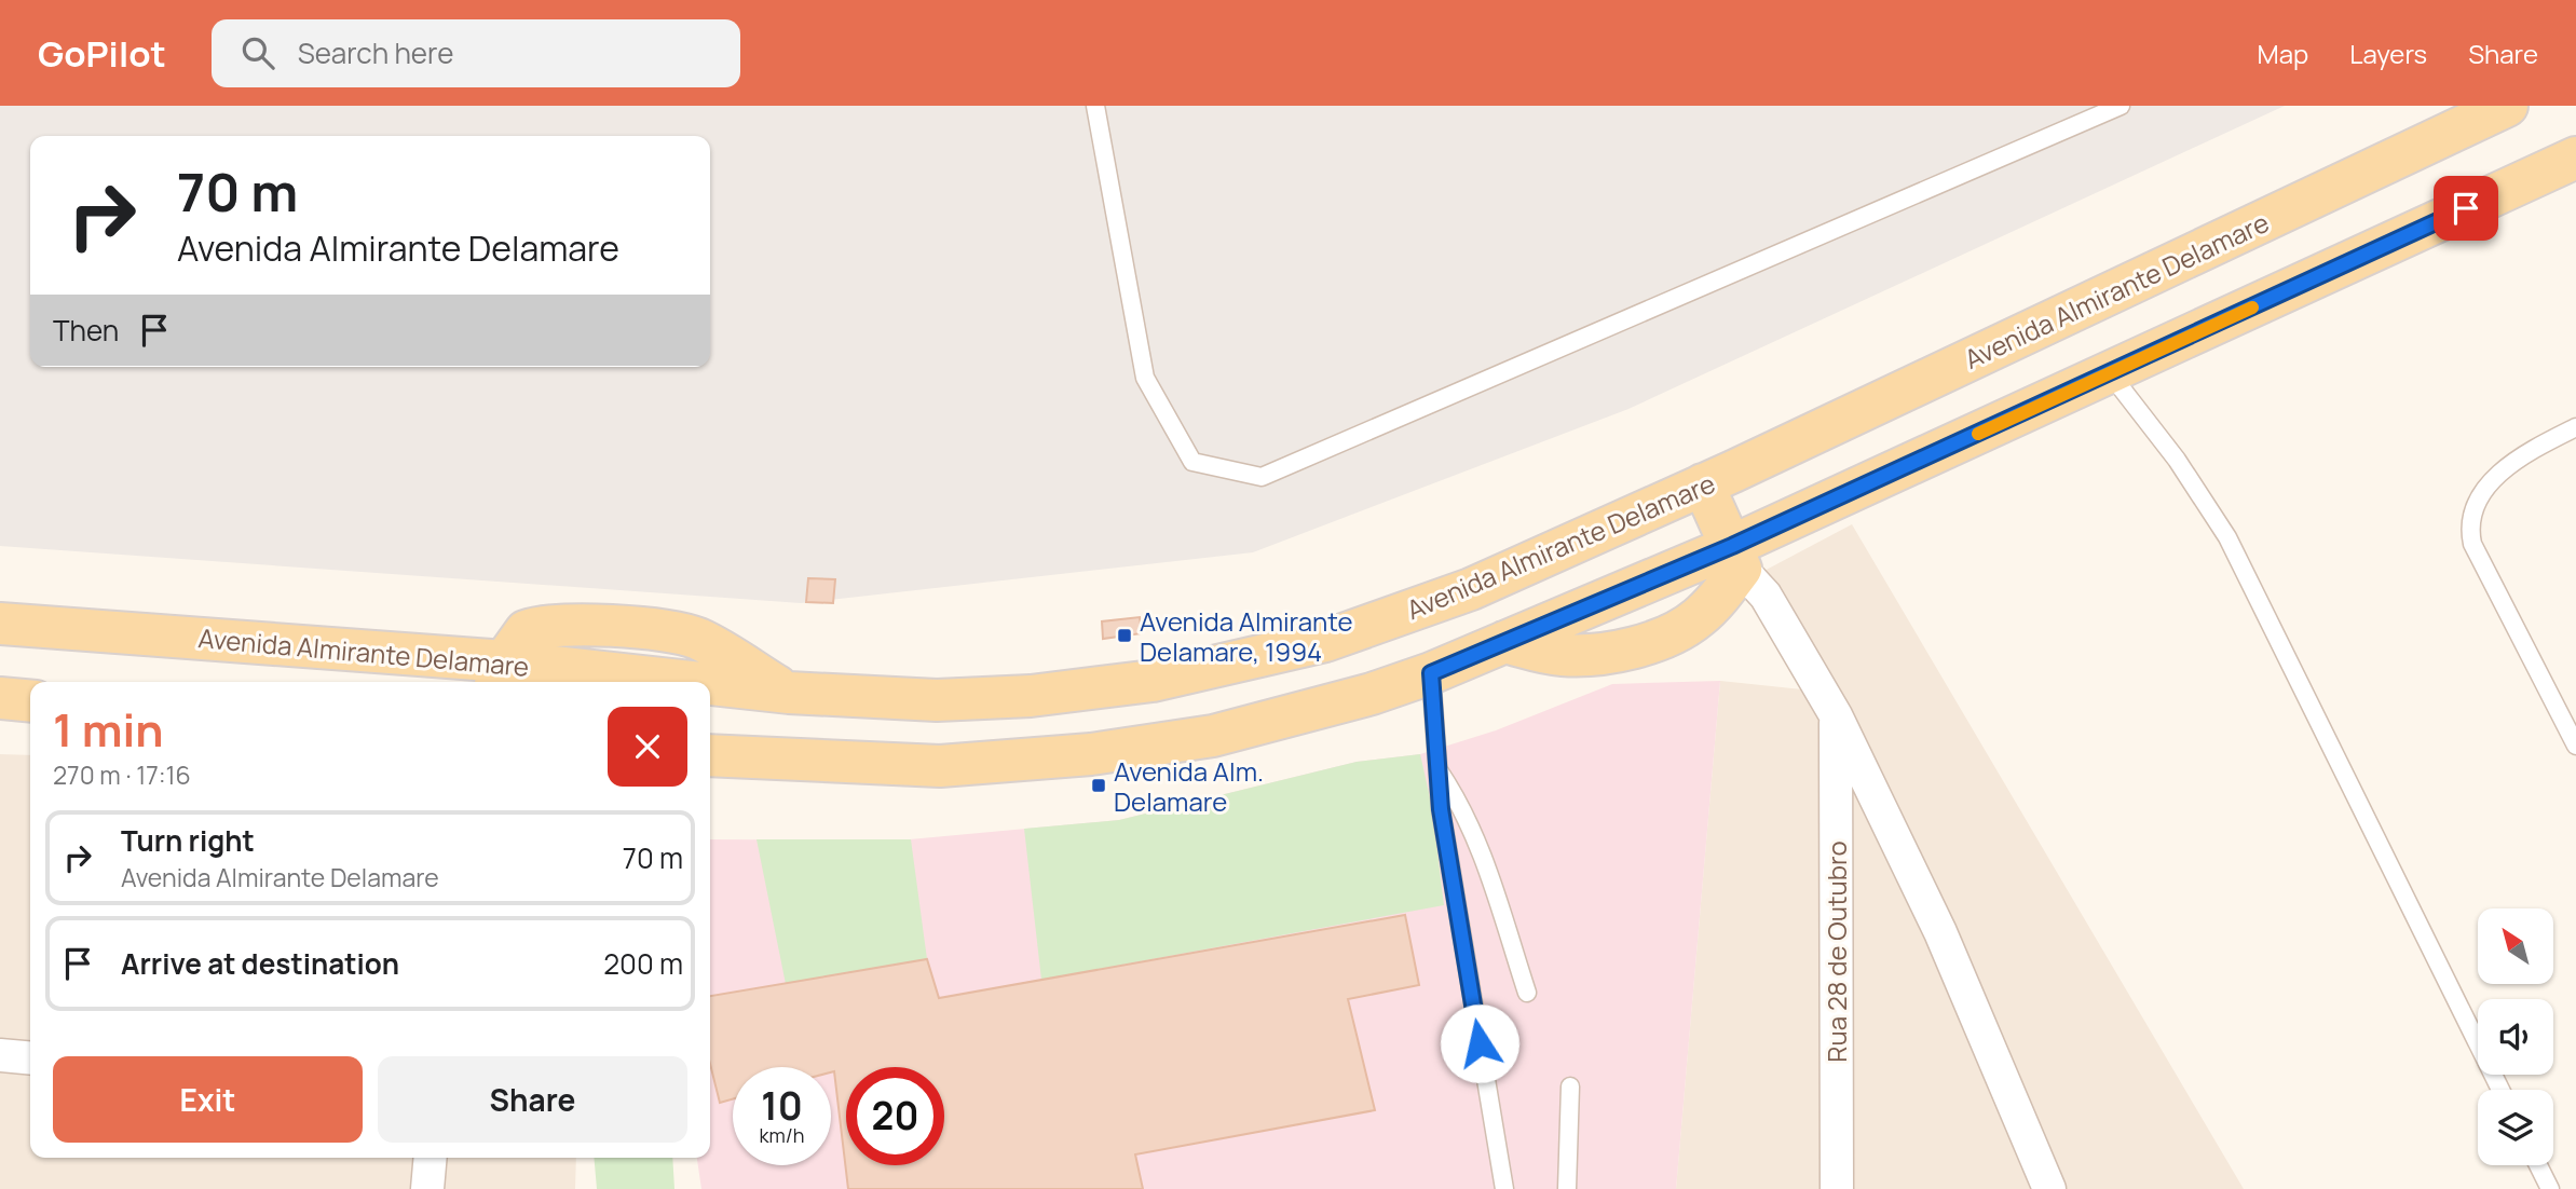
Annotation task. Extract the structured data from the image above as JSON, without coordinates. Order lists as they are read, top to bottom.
{
  "streets": {
    "main road": ["Avenida Almirante Delamare"],
    "street": ["Rua 28 de Outubro"]
  },
  "places": {
    "transit": ["Avenida Almirante Delamare, 1994", "Avenida Alm. Delamare"]
  },
  "north": "top left",
  "page": {
    "header": "GoPilot",
    "search": "Search here",
    "nav": ["Map", "Layers", "Share"],
    "turn": ["70 m", "Avenida Almirante Delamare"],
    "then": "Then",
    "heading": ["1 min", "270 m · 17:16"],
    "list": [
      {
        "name": "Turn right",
        "note": "Avenida Almirante Delamare",
        "value": "70 m"
      },
      {
        "name": "Arrive at destination",
        "value": "200 m"
      }
    ],
    "buttons": ["Exit", "Share"],
    "speed": "10 km/h",
    "limit": "20"
  }
}
